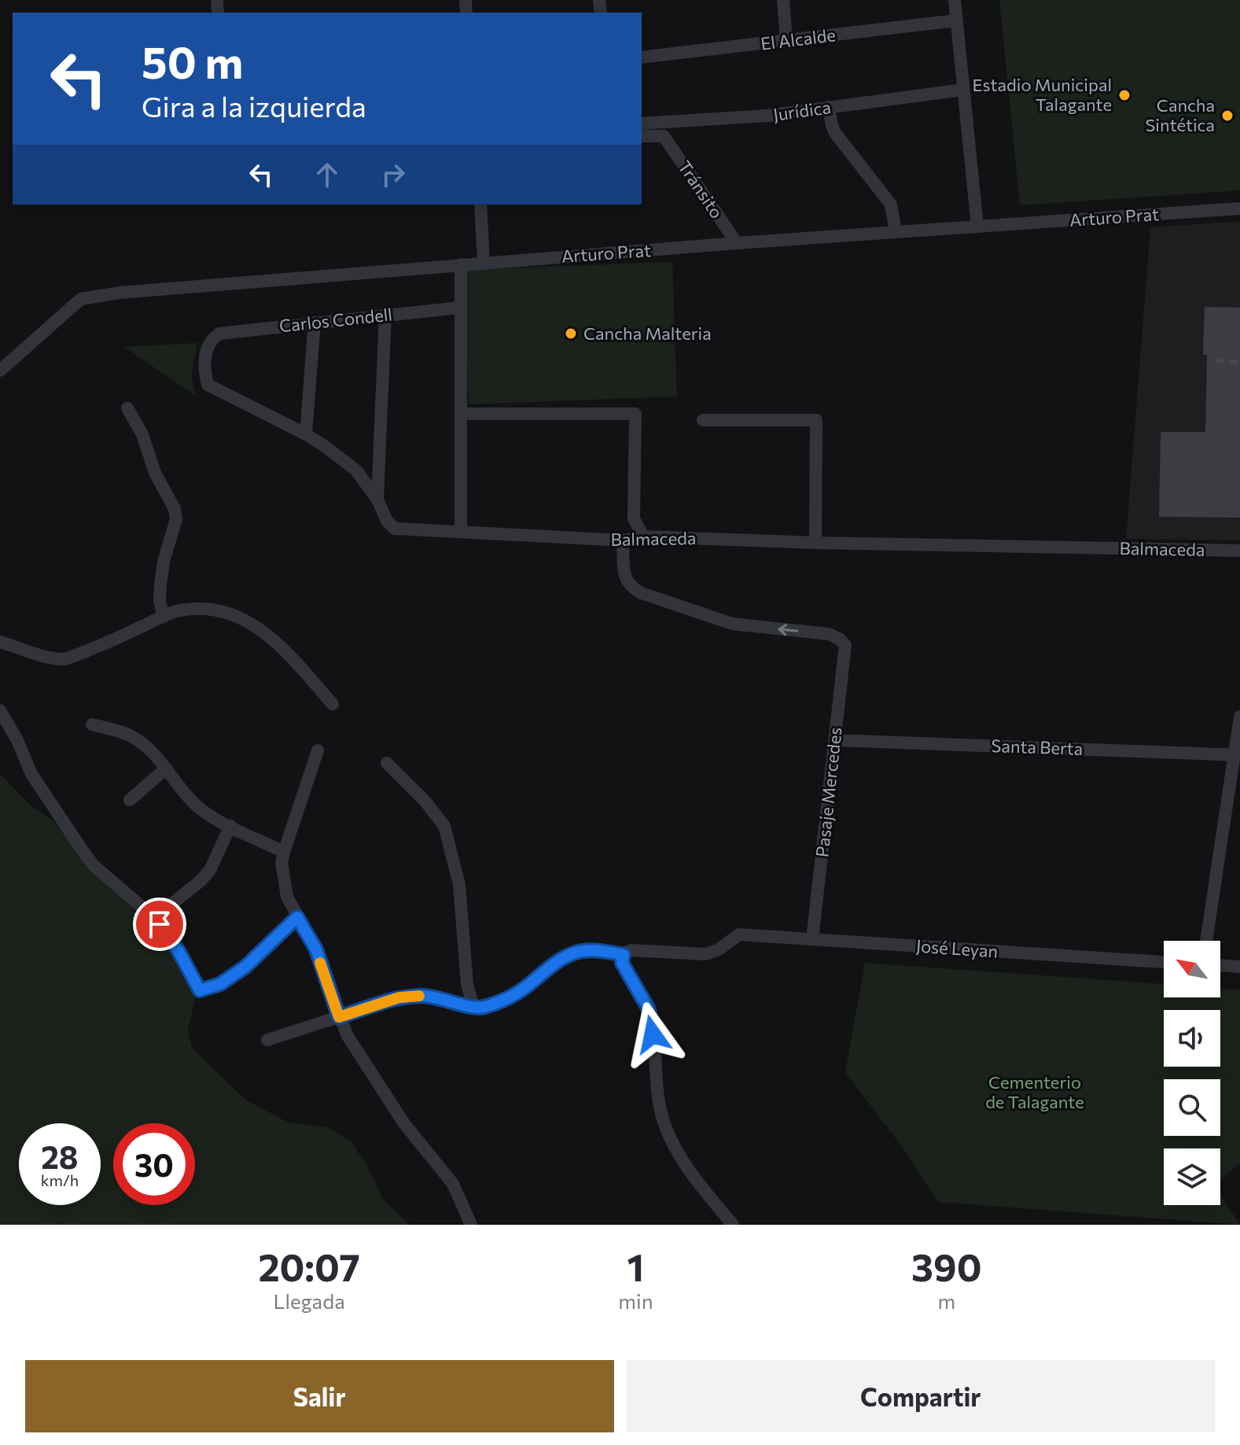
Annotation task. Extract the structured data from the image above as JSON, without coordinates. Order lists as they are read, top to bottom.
{
  "streets": {
    "street": [
      "El Alcalde",
      "Jurídica",
      "Tránsito",
      "Arturo Prat",
      "Carlos Condell",
      "Balmaceda",
      "Santa Berta",
      "Pasaje Mercedes",
      "José Leyan"
    ]
  },
  "crossings": [
    ["Tránsito", "Arturo Prat"],
    ["Carlos Condell", "Balmaceda"],
    ["Balmaceda", "Pasaje Mercedes"],
    ["Santa Berta", "Pasaje Mercedes"],
    ["Pasaje Mercedes", "José Leyan"]
  ],
  "parks": ["Cementerio de Talagante"],
  "places": ["Estadio Municipal Talagante", "Cancha Sintética", "Cancha Malteria"],
  "north": "top left",
  "page": {
    "turn": ["50 m", "Gira a la izquierda"],
    "speed": "28 km/h",
    "limit": "30",
    "eta": [
      "20:07",
      "Llegada",
      "1",
      "min",
      "390",
      "m"
    ],
    "buttons": ["Salir", "Compartir"]
  }
}
